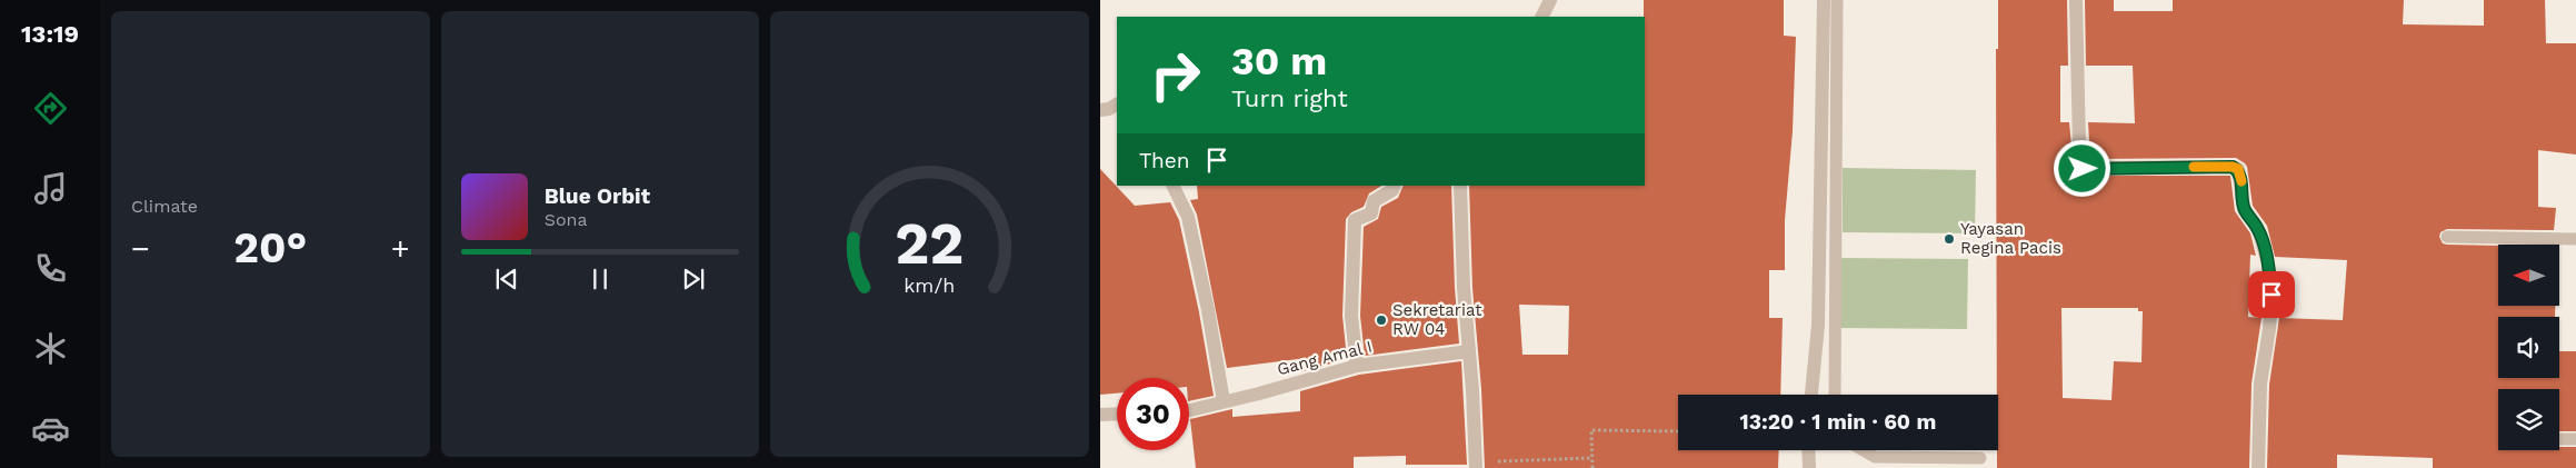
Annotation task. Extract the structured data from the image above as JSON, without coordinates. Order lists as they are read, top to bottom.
{
  "streets": {
    "street": ["Gang Amal I"]
  },
  "places": ["Yayasan Regina Pacis", "Sekretariat RW 04"],
  "north": "left",
  "page": {
    "tabs": "13:19",
    "tile": "Climate",
    "turn": ["30 m", "Turn right"],
    "then": "Then",
    "song": ["Blue Orbit", "Sona"],
    "heat": ["−", "20°", "+"],
    "limit": "30",
    "trip": "13:20 · 1 min · 60 m",
    "gauge": ["22", "km/h"]
  }
}
